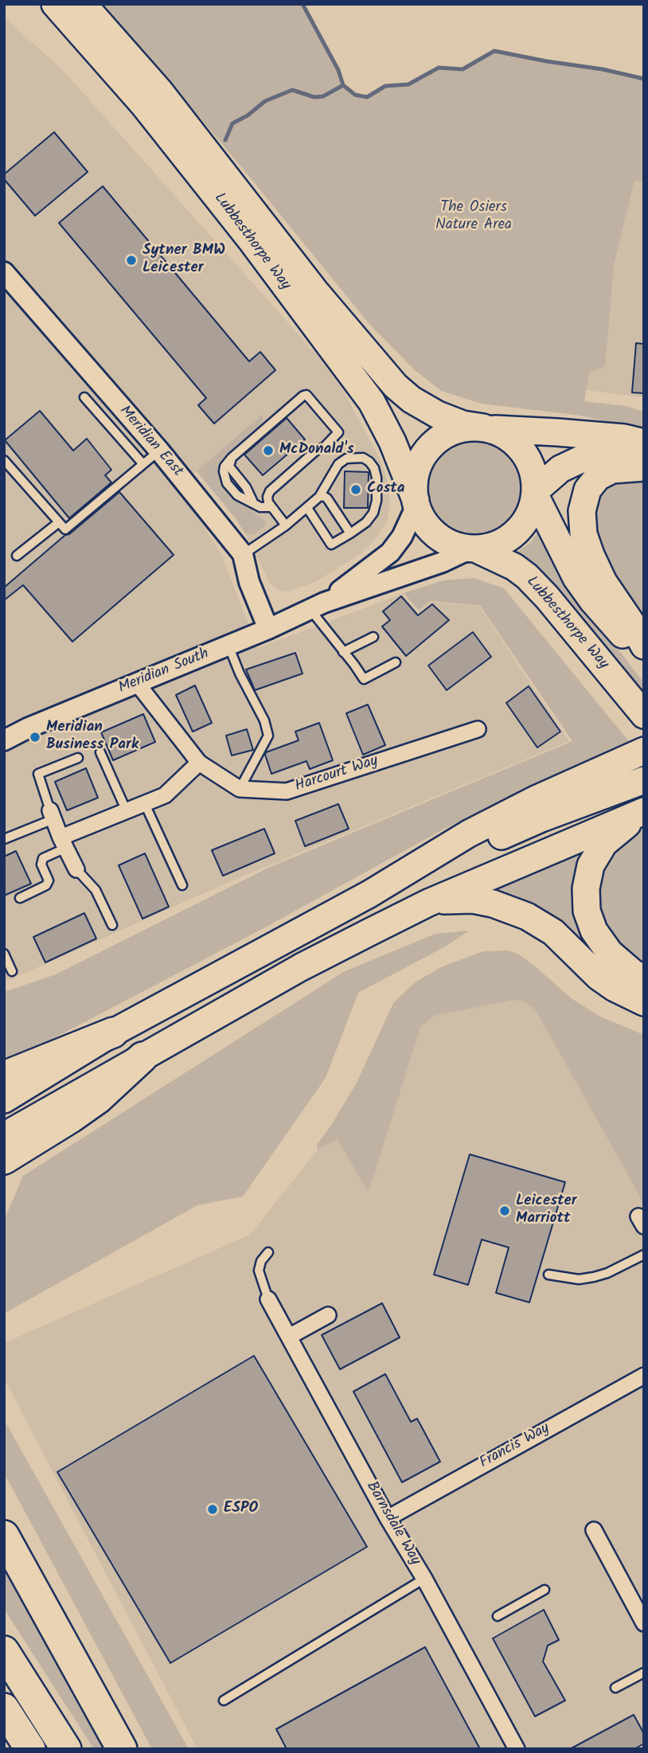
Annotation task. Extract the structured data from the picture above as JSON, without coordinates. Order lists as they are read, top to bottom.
{
  "streets": {
    "highway": ["Lubbesthorpe Way"],
    "street": [
      "Meridian East",
      "Meridian South",
      "Harcourt Way",
      "Francis Way",
      "Barnsdale Way"
    ]
  },
  "crossings": [
    ["Lubbesthorpe Way", "Meridian South"],
    ["Meridian East", "Meridian South"],
    ["Meridian South", "Harcourt Way"],
    ["Francis Way", "Barnsdale Way"]
  ],
  "parks": ["The Osiers Nature Area"],
  "places": [
    "Sytner BMW Leicester",
    "McDonald's",
    "Costa",
    "Meridian Business Park",
    "Leicester Marriott",
    "ESPO"
  ]
}
